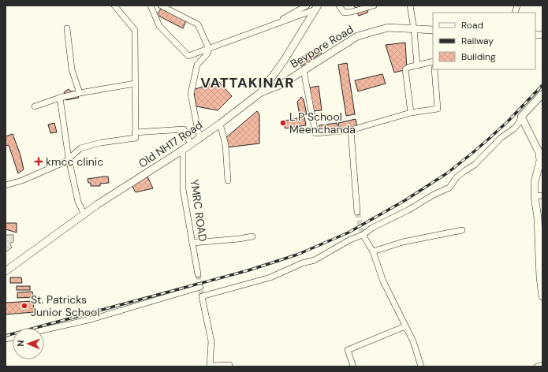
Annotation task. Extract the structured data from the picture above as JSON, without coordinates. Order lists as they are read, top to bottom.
{
  "streets": {
    "main road": ["Beypore Road", "Old NH17 Road"],
    "street": ["YMRC ROAD"]
  },
  "crossings": [
    ["Beypore Road", "Old NH17 Road"],
    ["Old NH17 Road", "YMRC ROAD"]
  ],
  "districts": ["VATTAKINAR"],
  "places": {
    "other": ["L P School Meenchanda", "St. Patricks Junior School"],
    "health": ["kmcc clinic"]
  },
  "legend": ["Road", "Railway", "Building"],
  "north": "left"
}
